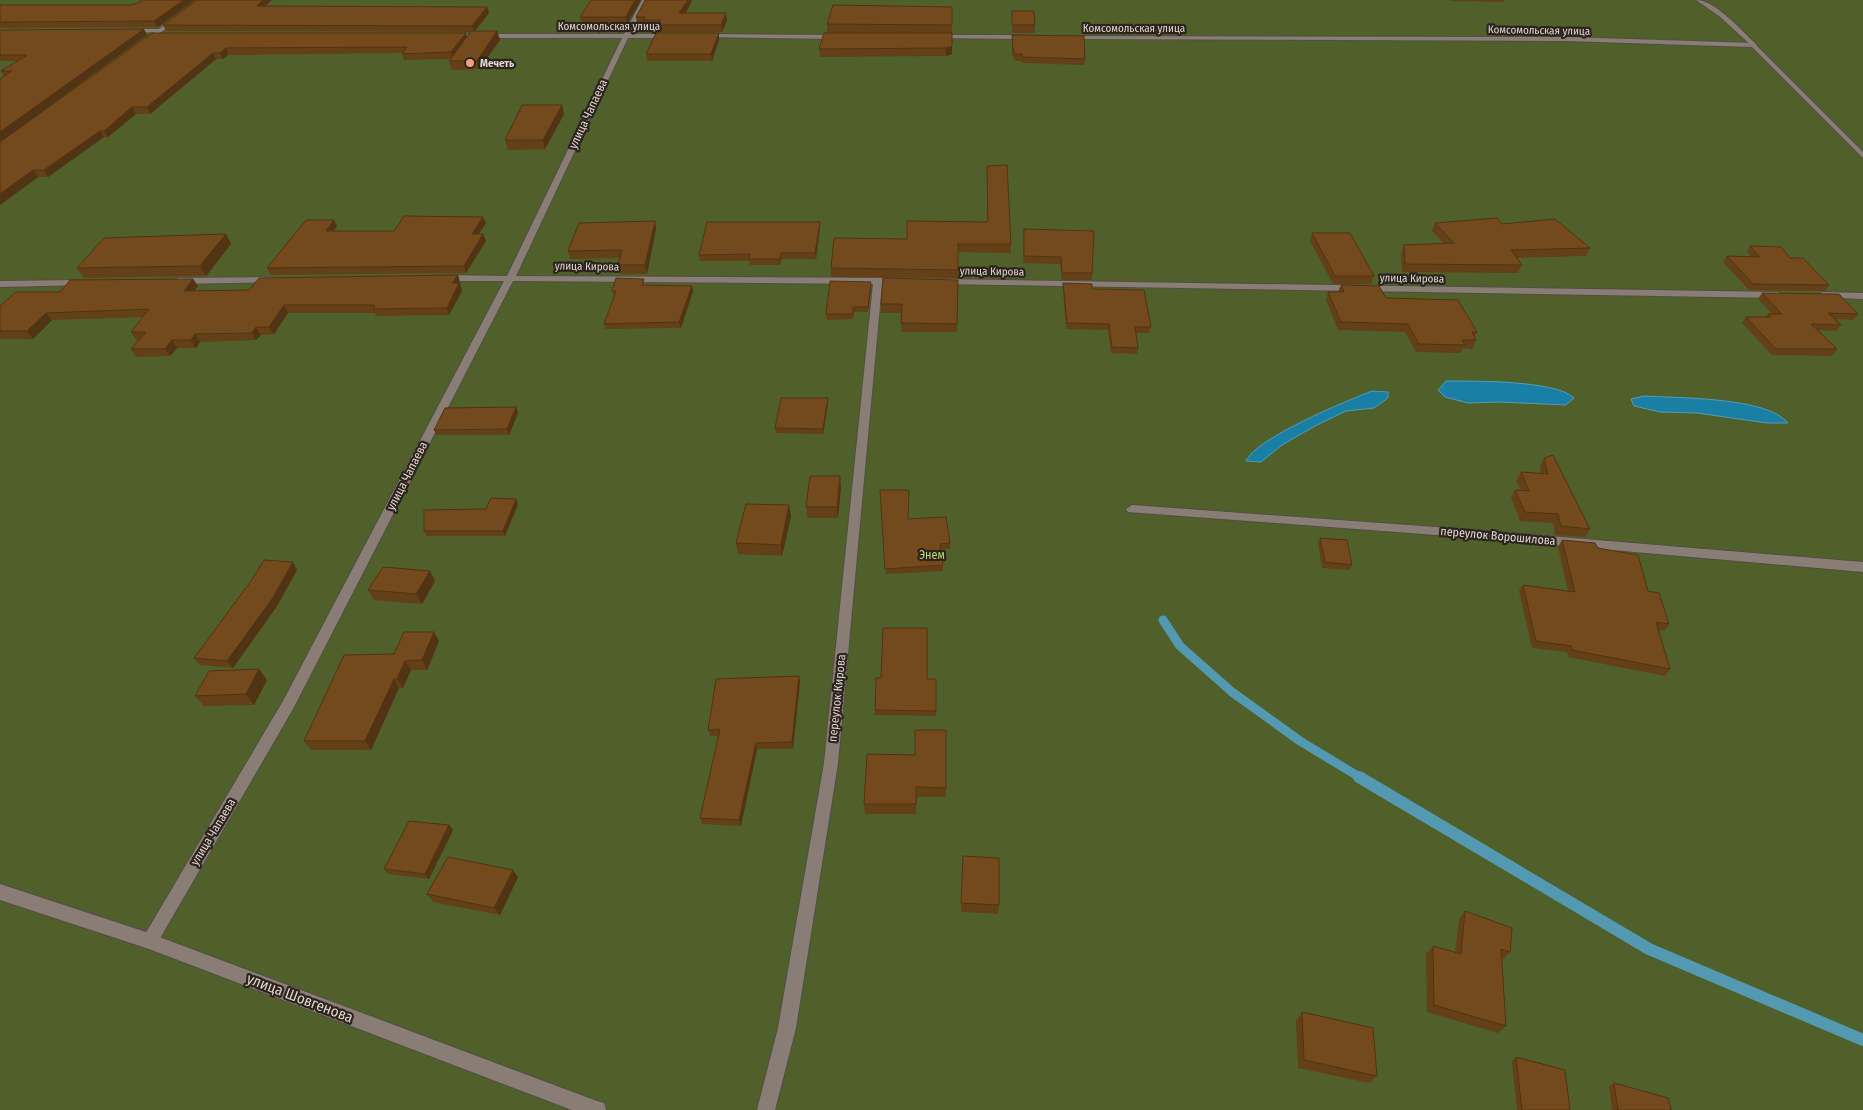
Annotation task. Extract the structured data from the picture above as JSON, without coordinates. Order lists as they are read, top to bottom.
{
  "streets": {
    "street": [
      "Комсомольская улица",
      "улица Чапаева",
      "улица Кирова",
      "переулок Ворошилова",
      "переулок Кирова",
      "улица Шовгенова"
    ]
  },
  "crossings": [
    ["Комсомольская улица", "улица Чапаева"],
    ["улица Чапаева", "улица Кирова"],
    ["улица Чапаева", "улица Шовгенова"],
    ["улица Кирова", "переулок Кирова"]
  ],
  "parks": ["Энем"],
  "places": ["Мечеть"]
}
